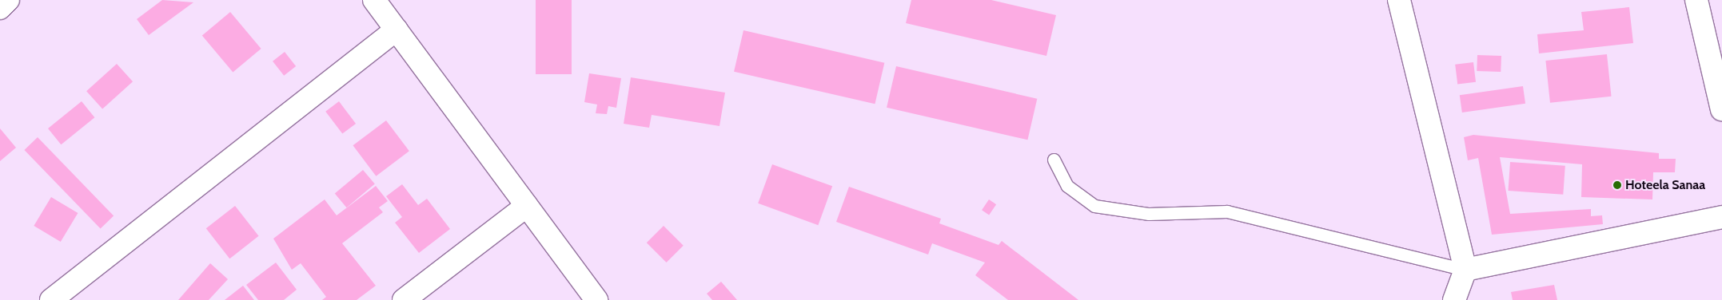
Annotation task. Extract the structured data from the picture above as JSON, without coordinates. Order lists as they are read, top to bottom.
{
  "places": ["Hoteela Sanaa"]
}
